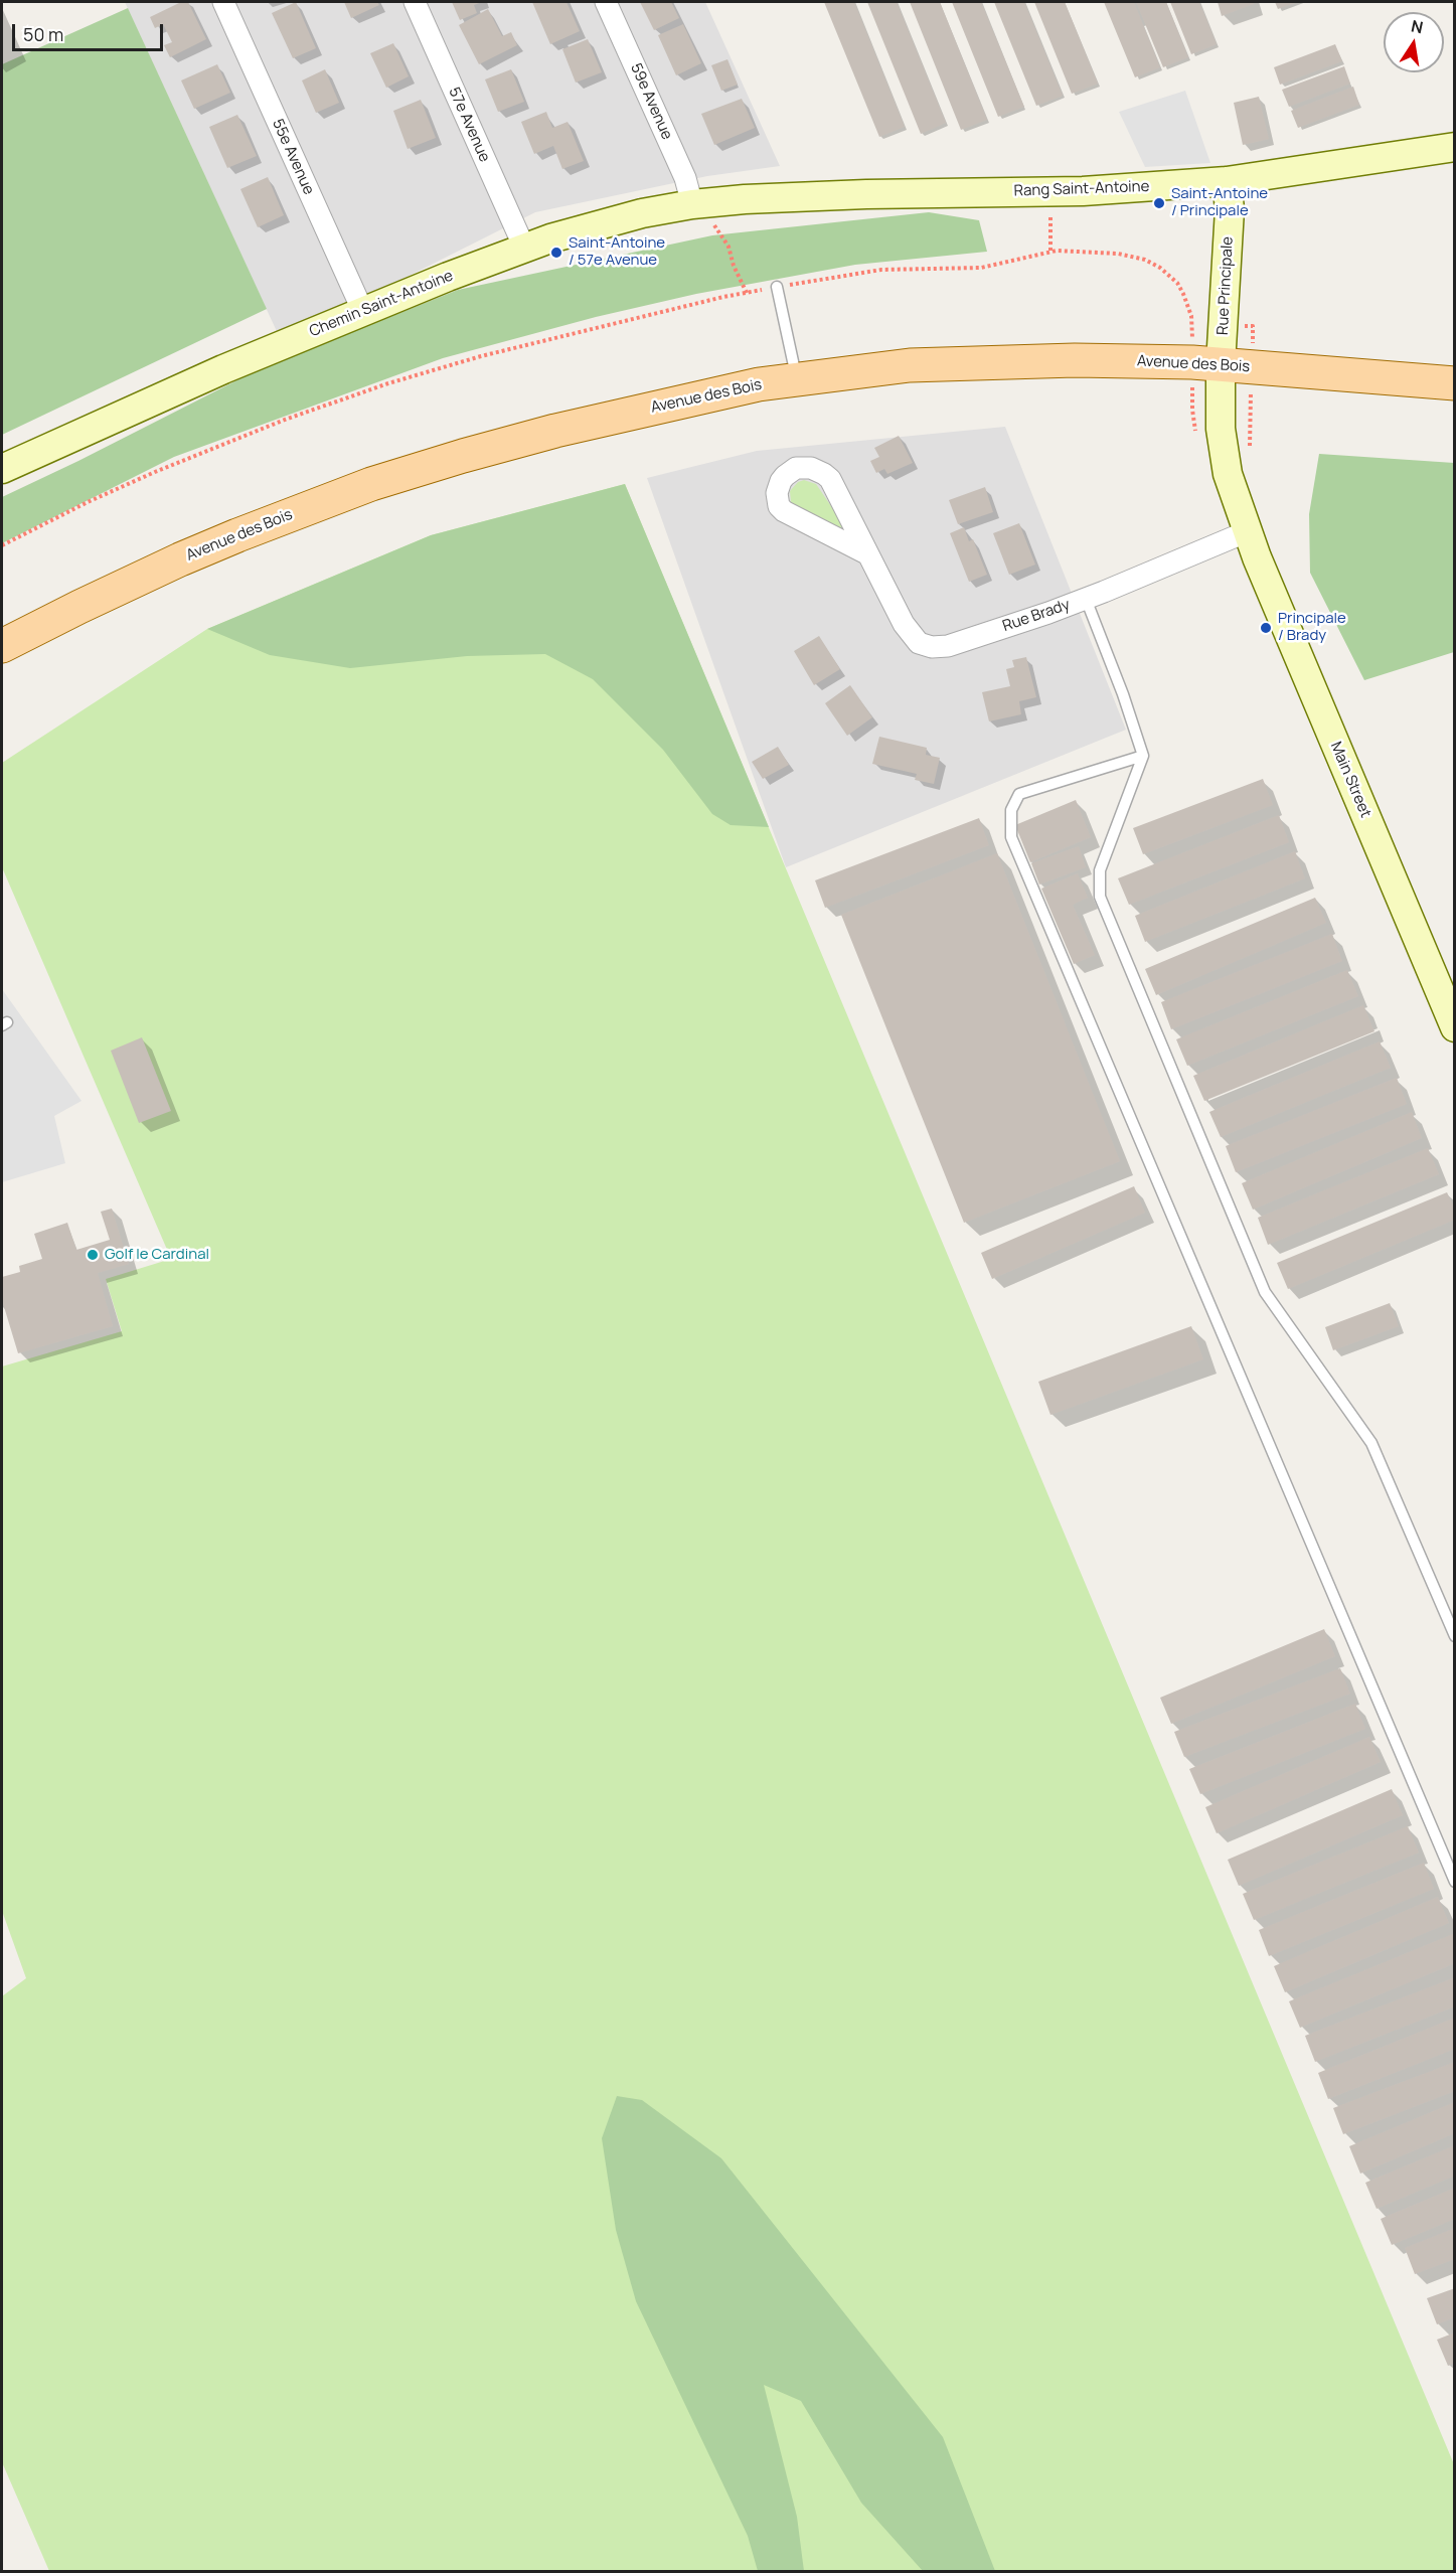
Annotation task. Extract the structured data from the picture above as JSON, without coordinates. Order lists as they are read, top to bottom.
{
  "streets": {
    "main road": ["Avenue des Bois"],
    "street": [
      "59e Avenue",
      "57e Avenue",
      "55e Avenue",
      "Rang Saint-Antoine",
      "Rue Principale",
      "Chemin Saint-Antoine",
      "Rue Brady",
      "Main Street"
    ]
  },
  "crossings": [
    ["59e Avenue", "Chemin Saint-Antoine"],
    ["57e Avenue", "Chemin Saint-Antoine"],
    ["55e Avenue", "Chemin Saint-Antoine"],
    ["Rang Saint-Antoine", "Rue Principale"],
    ["Rang Saint-Antoine", "Chemin Saint-Antoine"],
    ["Rue Principale", "Avenue des Bois"],
    ["Rue Principale", "Rue Brady"],
    ["Rue Principale", "Main Street"],
    ["Rue Brady", "Main Street"]
  ],
  "places": [
    "Saint-Antoine / Principale",
    "Saint-Antoine / 57e Avenue",
    "Principale / Brady",
    "Golf le Cardinal"
  ],
  "scale_bar": "50 m",
  "north": "top"
}
